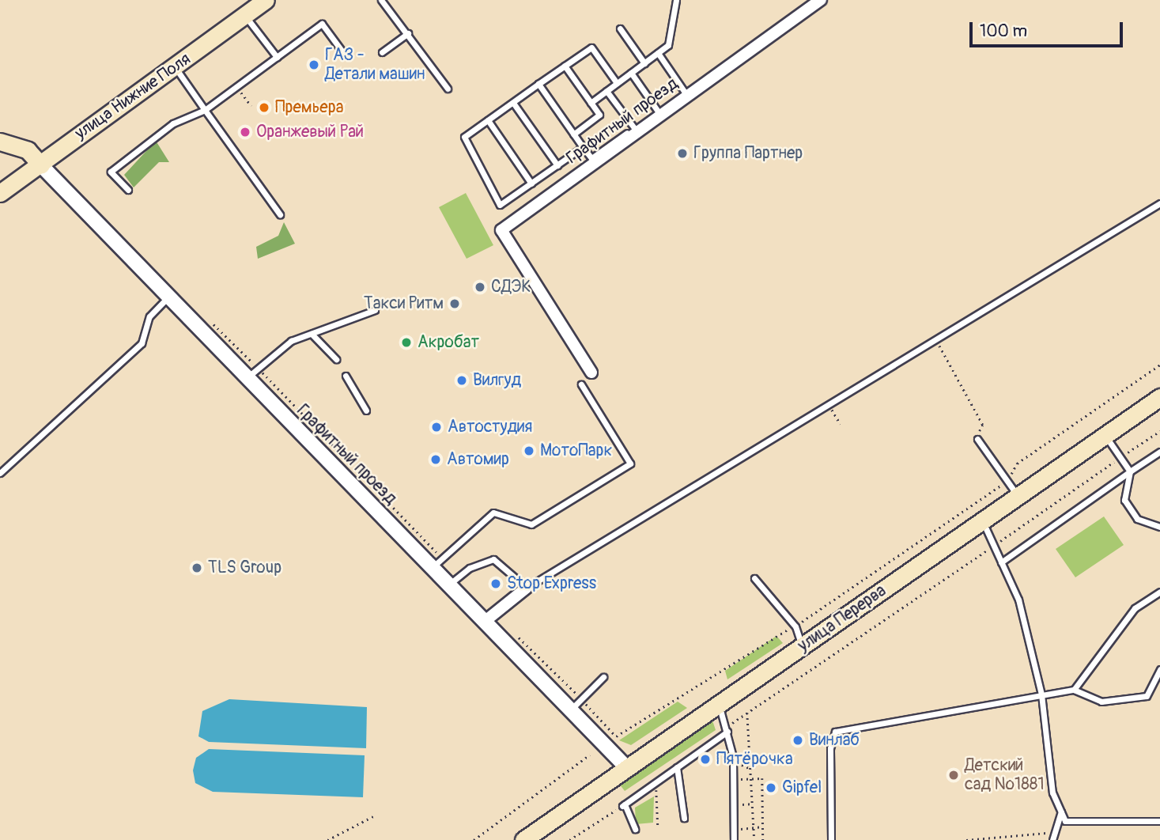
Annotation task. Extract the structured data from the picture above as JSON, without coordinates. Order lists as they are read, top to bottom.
{
  "streets": {
    "main road": ["улица Нижние Поля", "улица Перерва"],
    "street": ["Графитный проезд"]
  },
  "crossings": [
    ["улица Нижние Поля", "Графитный проезд"],
    ["Графитный проезд", "улица Перерва"]
  ],
  "places": [
    "ГАЗ - Детали машин",
    "Премьера",
    "Оранжевый Рай",
    "Группа Партнер",
    "СДЭК",
    "Такси Ритм",
    "Акробат",
    "Вилгуд",
    "Автостудия",
    "МотоПарк",
    "Автомир",
    "TLS Group",
    "Stop Express",
    "Винлаб",
    "Пятёрочка",
    "Детский сад №1881",
    "Gipfel"
  ],
  "scale_bar": "100 m"
}
